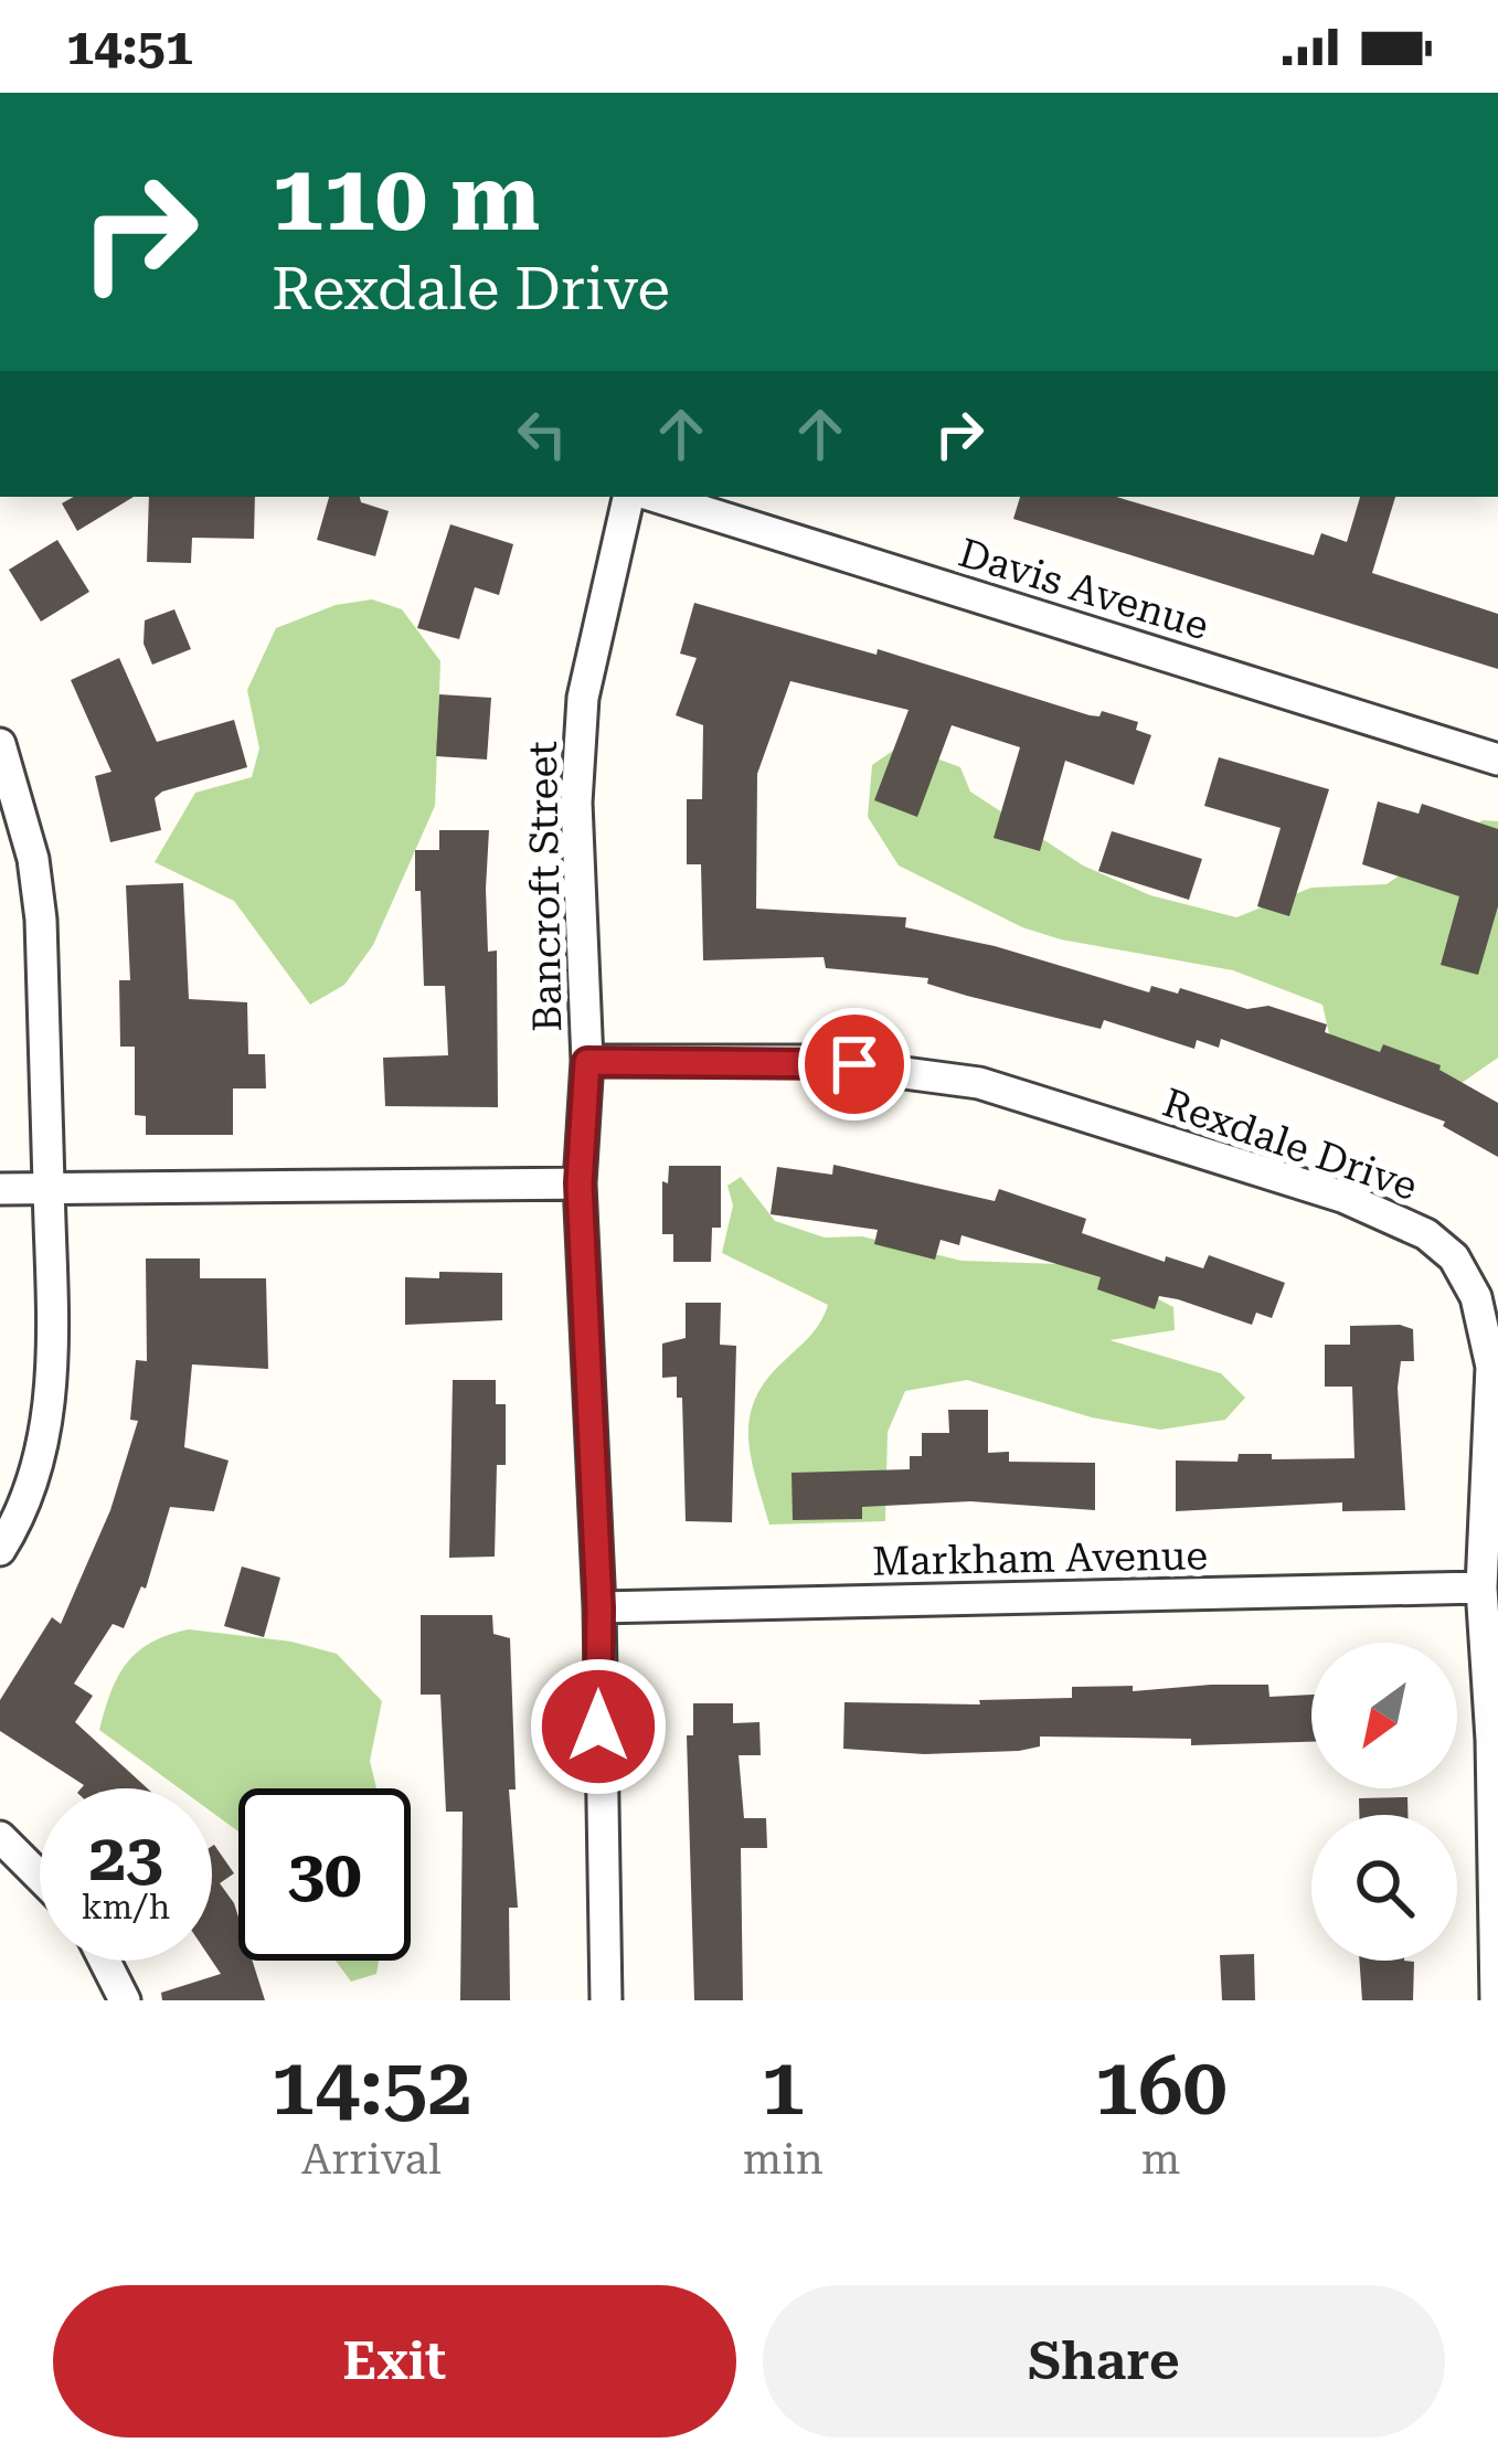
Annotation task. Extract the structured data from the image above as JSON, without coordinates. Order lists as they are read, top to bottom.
{
  "streets": {
    "street": [
      "Davis Avenue",
      "Bancroft Street",
      "Rexdale Drive",
      "Markham Avenue"
    ]
  },
  "crossings": [
    ["Bancroft Street", "Rexdale Drive"],
    ["Bancroft Street", "Markham Avenue"],
    ["Rexdale Drive", "Markham Avenue"]
  ],
  "north": "bottom left",
  "page": {
    "status": "14:51",
    "turn": ["110 m", "Rexdale Drive"],
    "speed": "23 km/h",
    "limit": "30",
    "eta": [
      "14:52",
      "Arrival",
      "1",
      "min",
      "160",
      "m"
    ],
    "buttons": ["Exit", "Share"]
  }
}
